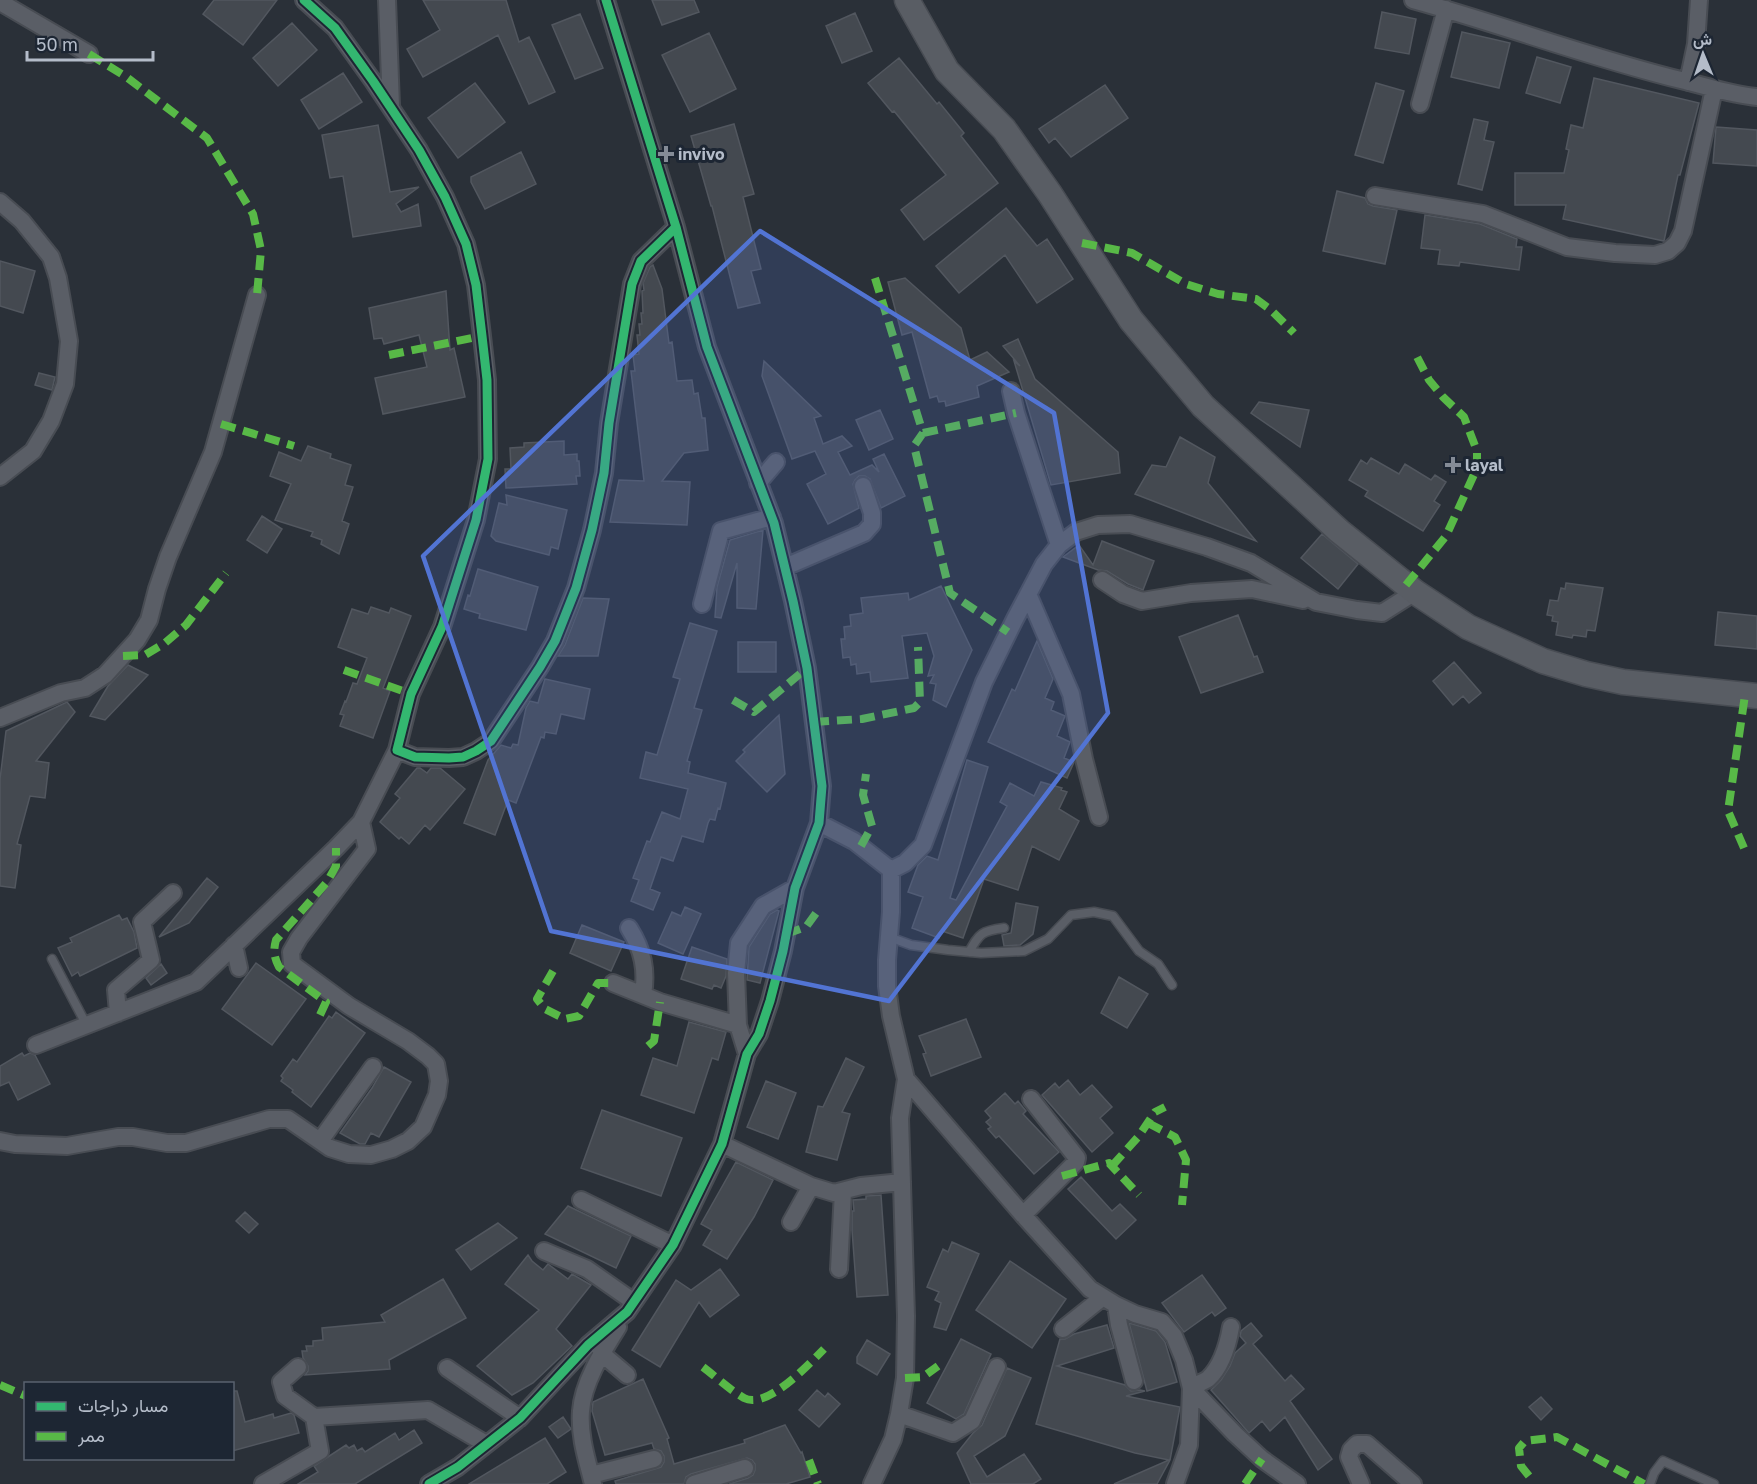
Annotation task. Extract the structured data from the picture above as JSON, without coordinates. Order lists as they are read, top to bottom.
{
  "places": {
    "health": ["invivo", "layal"]
  },
  "legend": ["مسار دراجات", "ممر"],
  "scale_bar": "50 m",
  "north": "top"
}
